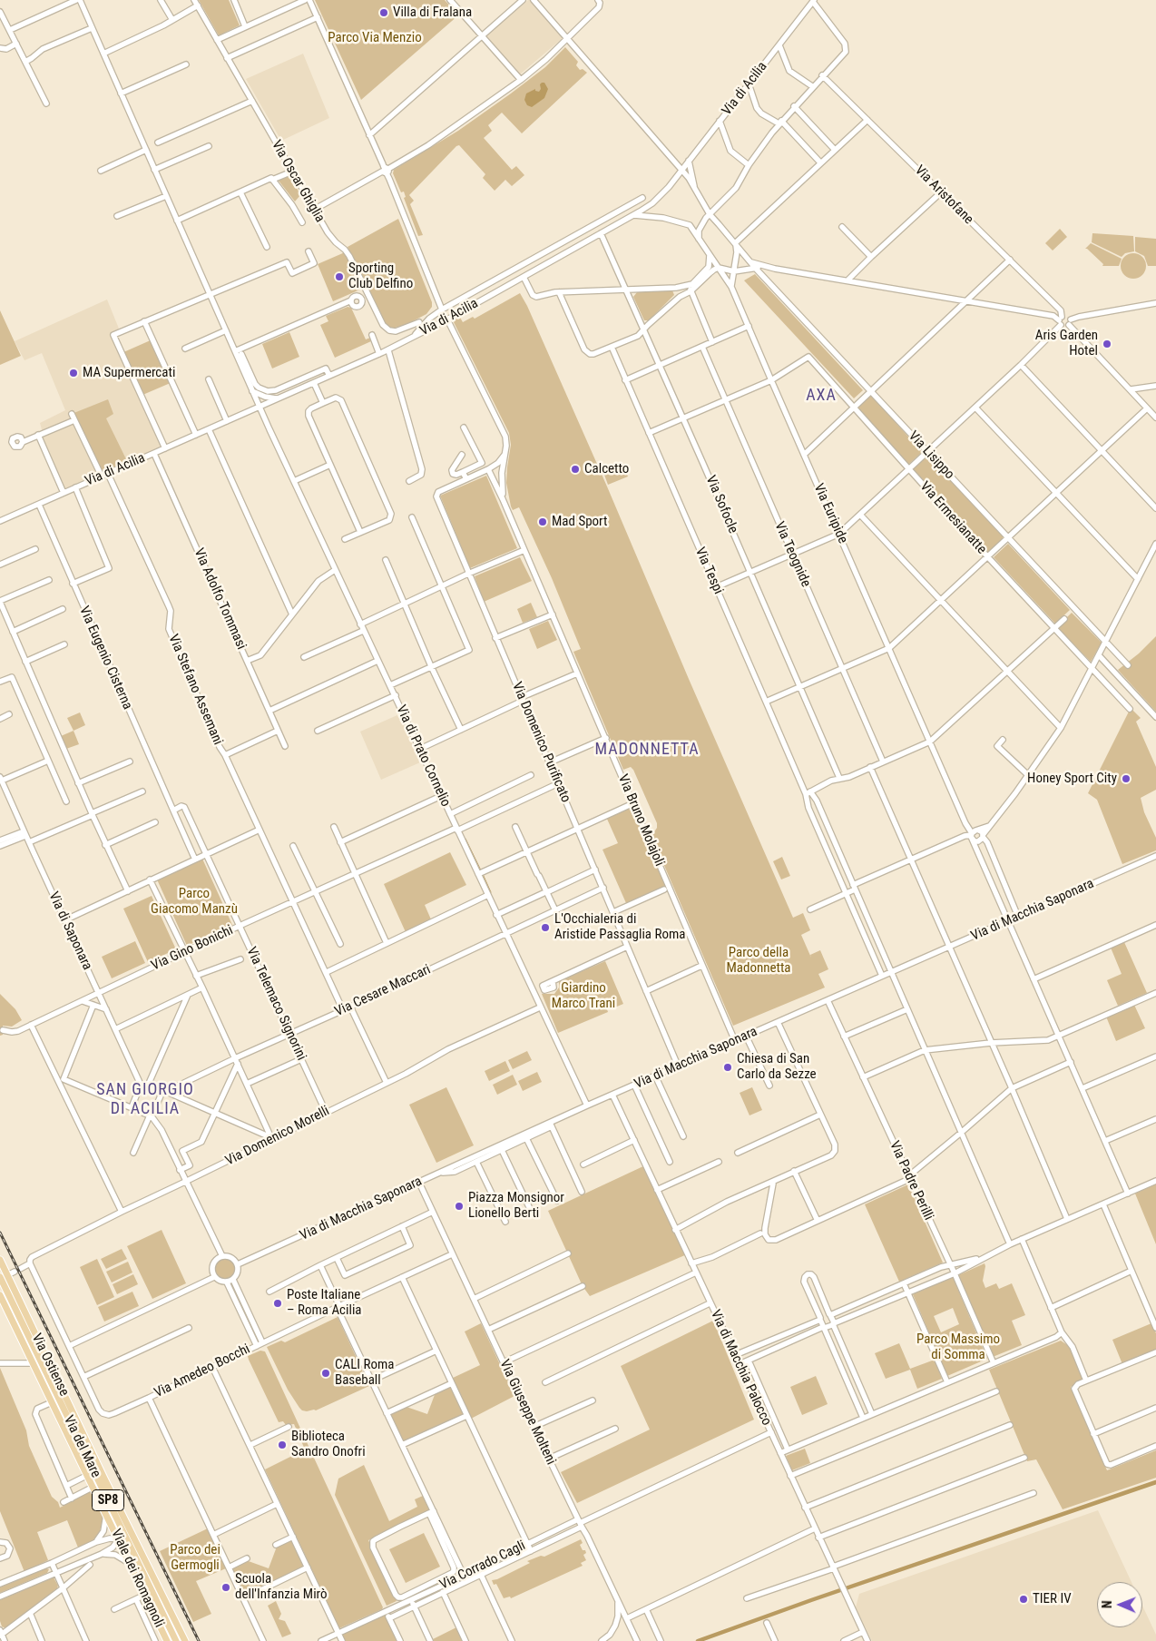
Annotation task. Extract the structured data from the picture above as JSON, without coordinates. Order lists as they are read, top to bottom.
{
  "streets": {
    "main road": [
      "Via Ostiense",
      "Via del Mare",
      "SP8",
      "Viale dei Romagnoli"
    ],
    "street": [
      "Via di Acilia",
      "Via Oscar Ghiglia",
      "Via Aristofane",
      "Via Lisippo",
      "Via Sofocle",
      "Via Euripide",
      "Via Ermesianatte",
      "Via Teognide",
      "Via Tespi",
      "Via Adolfo Tommasi",
      "Via Eugenio Cisterna",
      "Via Stefano Assemani",
      "Via Domenico Purificato",
      "Via di Prato Cornelio",
      "Via Bruno Molajoli",
      "Via di Macchia Saponara",
      "Via di Saponara",
      "Via Gino Bonichi",
      "Via Cesare Maccari",
      "Via Telemaco Signorini",
      "Via Domenico Morelli",
      "Via Padre Perilli",
      "Via di Macchia Palocco",
      "Via Amedeo Bocchi",
      "Via Giuseppe Molteni",
      "Via Corrado Cagli"
    ]
  },
  "crossings": [
    ["Via di Acilia", "Via Sofocle"],
    ["Via di Acilia", "Via Euripide"],
    ["Via di Acilia", "Via Adolfo Tommasi"],
    ["Via di Acilia", "Via Eugenio Cisterna"],
    ["Via di Acilia", "Via Stefano Assemani"],
    ["Via di Acilia", "Via di Prato Cornelio"],
    ["Via Sofocle", "Via Euripide"],
    ["Via Euripide", "Via Ermesianatte"],
    ["Via Tespi", "Via di Macchia Saponara"],
    ["Via Eugenio Cisterna", "Via Telemaco Signorini"],
    ["Via Stefano Assemani", "Via Gino Bonichi"],
    ["Via Stefano Assemani", "Via Cesare Maccari"],
    ["Via Domenico Purificato", "Via Bruno Molajoli"],
    ["Via Domenico Purificato", "Via di Macchia Saponara"],
    ["Via Domenico Purificato", "Via Cesare Maccari"],
    ["Via di Prato Cornelio", "Via di Macchia Saponara"],
    ["Via di Prato Cornelio", "Via Gino Bonichi"],
    ["Via di Prato Cornelio", "Via Cesare Maccari"],
    ["Via di Prato Cornelio", "Via Domenico Morelli"],
    ["Via Bruno Molajoli", "Via di Macchia Saponara"],
    ["Via di Macchia Saponara", "Via Padre Perilli"],
    ["Via di Macchia Saponara", "Via di Macchia Palocco"],
    ["Via di Macchia Saponara", "Via Giuseppe Molteni"],
    ["Via di Saponara", "Via Gino Bonichi"],
    ["Via Gino Bonichi", "Via Telemaco Signorini"],
    ["Via Cesare Maccari", "Via Telemaco Signorini"],
    ["Via Telemaco Signorini", "Via Domenico Morelli"],
    ["Via Domenico Morelli", "Via Ostiense"],
    ["Via Domenico Morelli", "Via Amedeo Bocchi"],
    ["Via Domenico Morelli", "Via del Mare"],
    ["Via Ostiense", "Via del Mare"],
    ["Via Amedeo Bocchi", "Via Giuseppe Molteni"],
    ["Via Giuseppe Molteni", "Via Corrado Cagli"]
  ],
  "districts": ["AXA", "MADONNETTA", "SAN GIORGIO DI ACILIA"],
  "parks": [
    "Parco Via Menzio",
    "Parco Giacomo Manzù",
    "Parco della Madonnetta",
    "Giardino Marco Trani",
    "Parco Massimo di Somma",
    "Parco dei Germogli"
  ],
  "places": [
    "Villa di Fralana",
    "Sporting Club Delfino",
    "Aris Garden Hotel",
    "MA Supermercati",
    "Calcetto",
    "Mad Sport",
    "Honey Sport City",
    "L'Occhialeria di Aristide Passaglia Roma",
    "Chiesa di San Carlo da Sezze",
    "Piazza Monsignor Lionello Berti",
    "Poste Italiane – Roma Acilia",
    "CALI Roma Baseball",
    "Biblioteca Sandro Onofri",
    "Scuola dell'Infanzia Mirò",
    "TIER IV"
  ],
  "north": "left"
}
